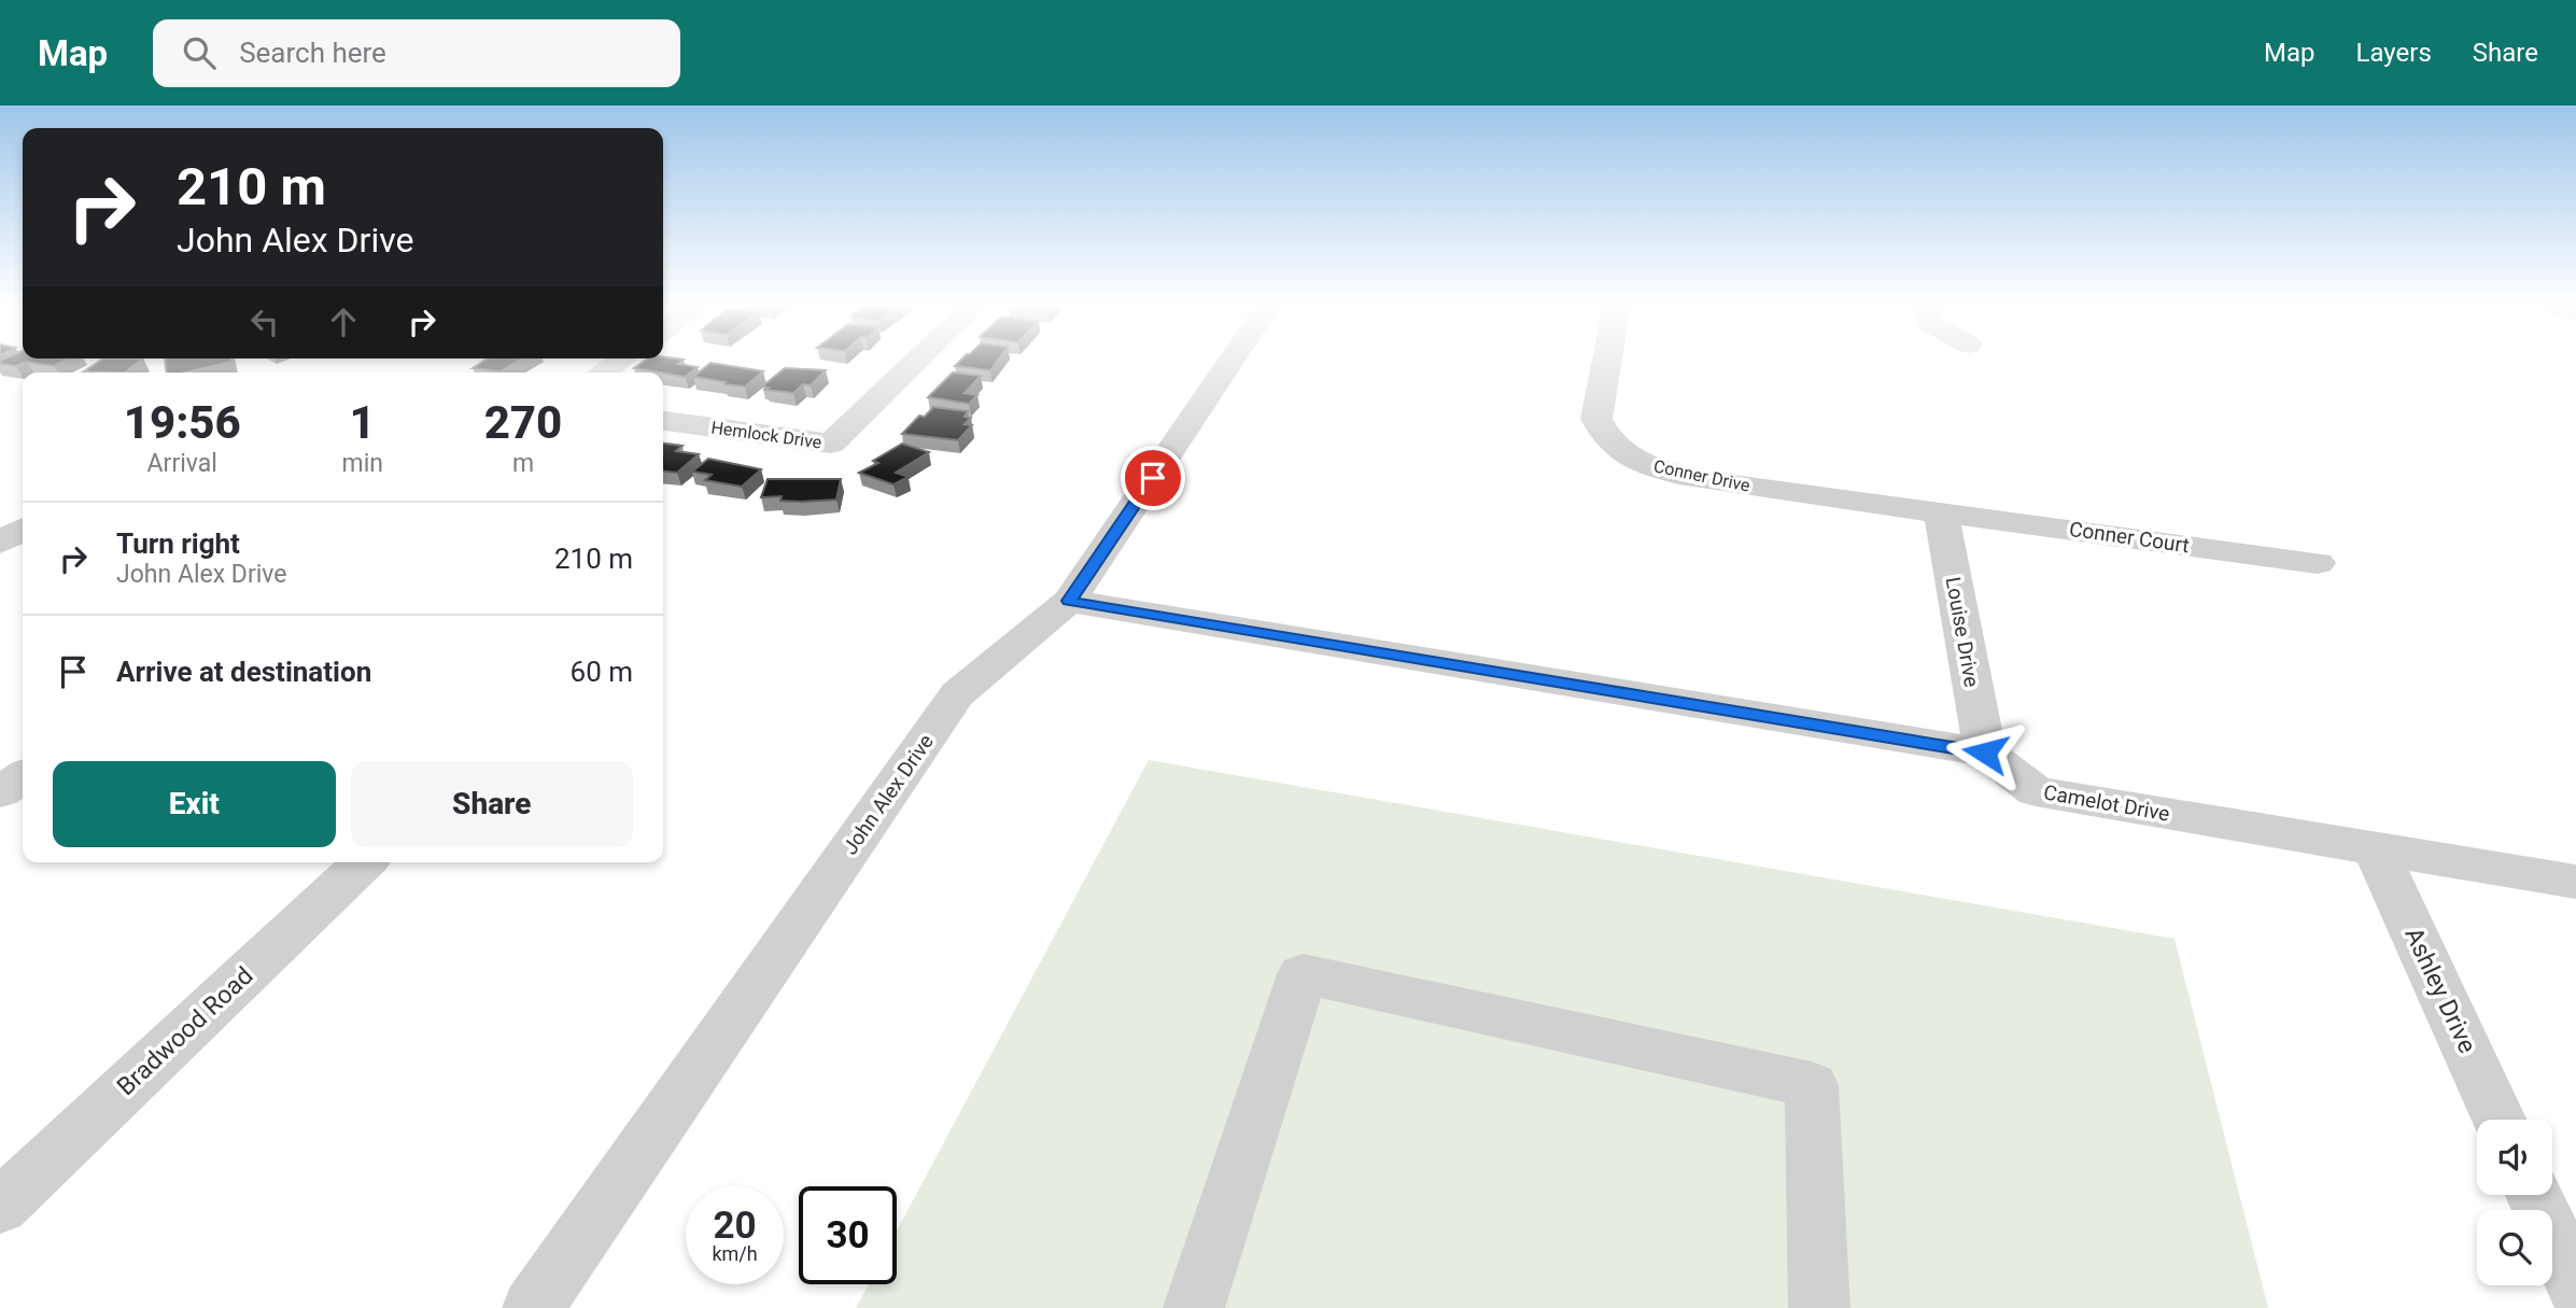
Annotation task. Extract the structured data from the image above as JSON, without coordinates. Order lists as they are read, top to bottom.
{
  "streets": {
    "street": [
      "Hemlock Drive",
      "Conner Drive",
      "Conner Court",
      "Louise Drive",
      "John Alex Drive",
      "Camelot Drive",
      "Ashley Drive",
      "Bradwood Road"
    ]
  },
  "crossings": [
    ["Conner Drive", "Conner Court"],
    ["Conner Drive", "Louise Drive"],
    ["Conner Court", "Louise Drive"],
    ["Louise Drive", "Camelot Drive"],
    ["John Alex Drive", "Camelot Drive"],
    ["Camelot Drive", "Ashley Drive"]
  ],
  "page": {
    "header": "Map",
    "search": "Search here",
    "nav": ["Map", "Layers", "Share"],
    "turn": ["210 m", "John Alex Drive"],
    "eta": [
      "19:56",
      "Arrival",
      "1",
      "min",
      "270",
      "m"
    ],
    "list": [
      {
        "name": "Turn right",
        "note": "John Alex Drive",
        "value": "210 m"
      },
      {
        "name": "Arrive at destination",
        "value": "60 m"
      }
    ],
    "buttons": ["Exit", "Share"],
    "speed": "20 km/h",
    "limit": "30"
  }
}
